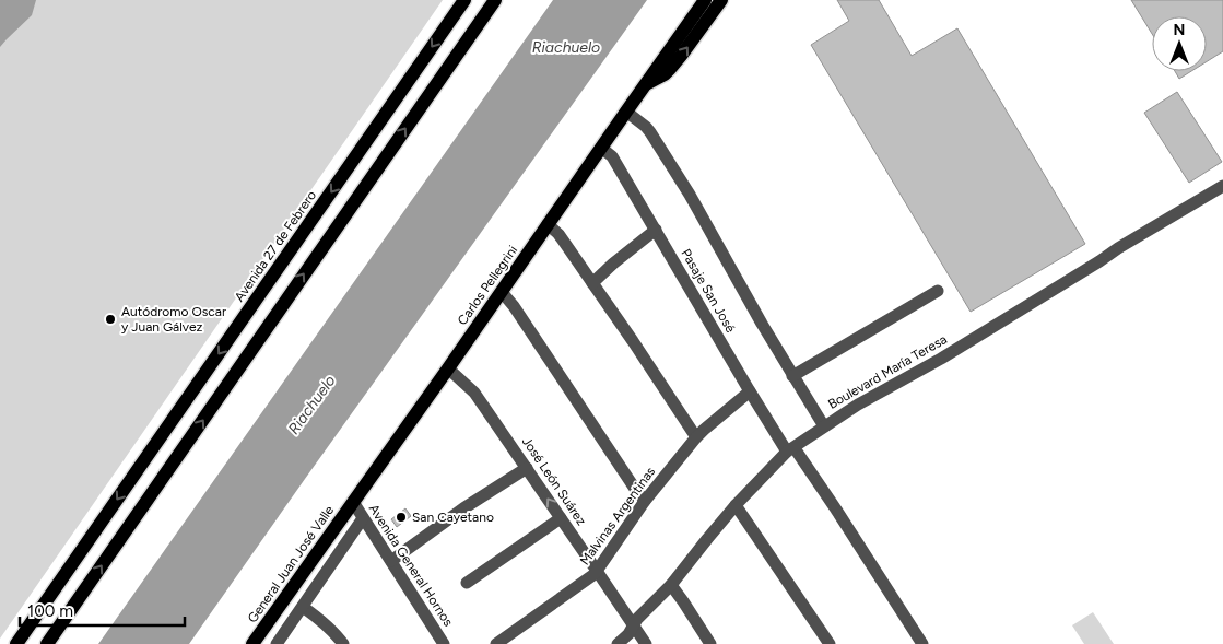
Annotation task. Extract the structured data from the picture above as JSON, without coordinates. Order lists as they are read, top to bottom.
{
  "streets": {
    "main road": ["Avenida 27 de Febrero", "Carlos Pellegrini", "General Juan José Valle"],
    "street": [
      "Pasaje San José",
      "Boulevard María Teresa",
      "José León Suárez",
      "Malvinas Argentinas",
      "Avenida General Hornos"
    ]
  },
  "crossings": [
    ["Carlos Pellegrini", "Pasaje San José"],
    ["Carlos Pellegrini", "José León Suárez"],
    ["Carlos Pellegrini", "General Juan José Valle"],
    ["Carlos Pellegrini", "Avenida General Hornos"],
    ["Pasaje San José", "Boulevard María Teresa"],
    ["Pasaje San José", "Malvinas Argentinas"],
    ["Boulevard María Teresa", "José León Suárez"],
    ["José León Suárez", "Malvinas Argentinas"],
    ["General Juan José Valle", "Avenida General Hornos"]
  ],
  "water": ["Riachuelo"],
  "places": ["Autódromo Oscar y Juan Gálvez", "San Cayetano"],
  "scale_bar": "100 m",
  "north": "top"
}
